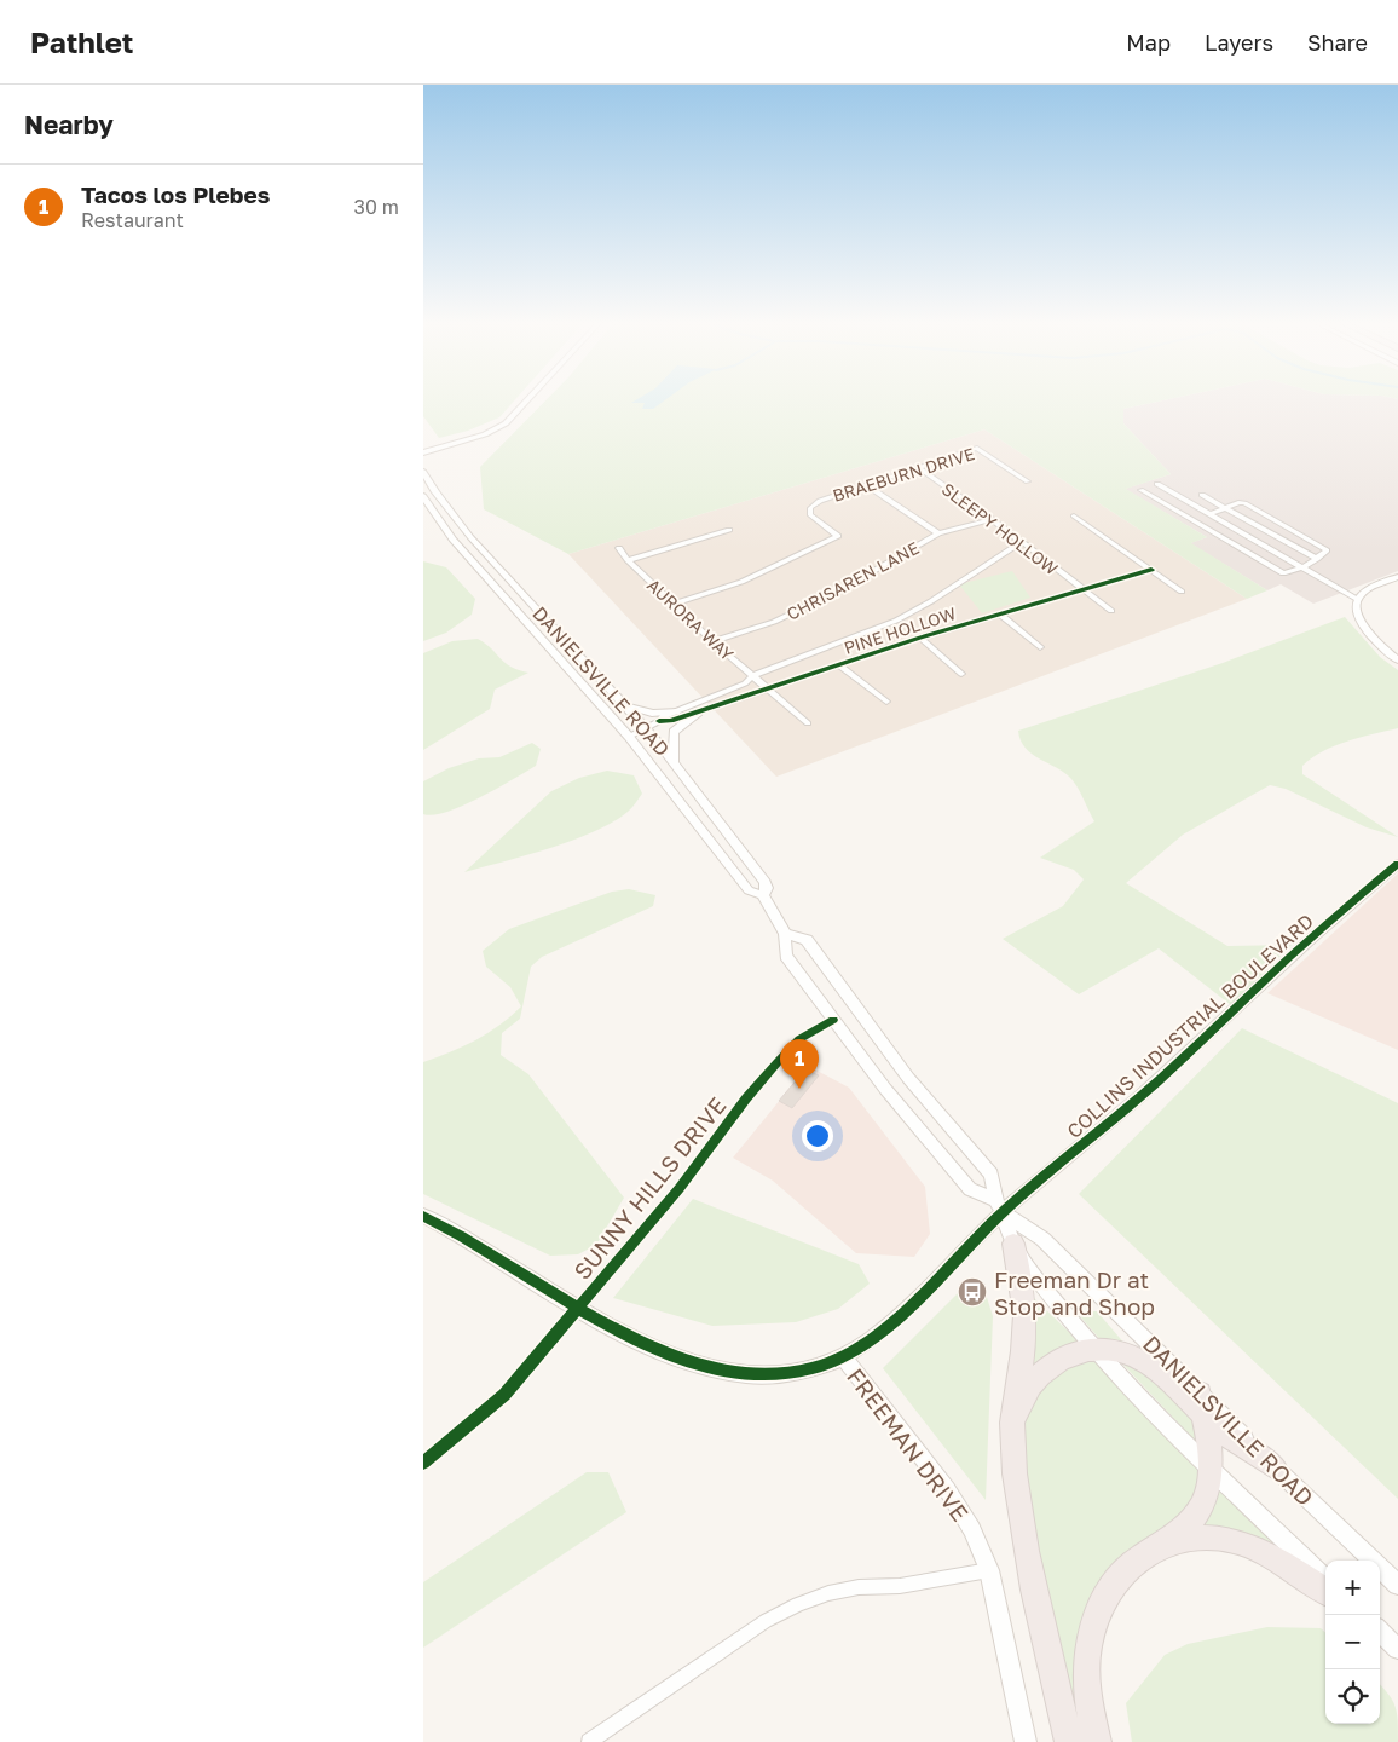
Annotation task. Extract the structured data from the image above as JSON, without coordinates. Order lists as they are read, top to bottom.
{
  "streets": {
    "main road": ["DANIELSVILLE ROAD", "COLLINS INDUSTRIAL BOULEVARD", "FREEMAN DRIVE"],
    "street": [
      "BRAEBURN DRIVE",
      "SLEEPY HOLLOW",
      "CHRISAREN LANE",
      "AURORA WAY",
      "PINE HOLLOW",
      "SUNNY HILLS DRIVE"
    ]
  },
  "crossings": [
    ["BRAEBURN DRIVE", "SLEEPY HOLLOW"],
    ["BRAEBURN DRIVE", "AURORA WAY"],
    ["SLEEPY HOLLOW", "CHRISAREN LANE"],
    ["SLEEPY HOLLOW", "PINE HOLLOW"],
    ["CHRISAREN LANE", "AURORA WAY"],
    ["AURORA WAY", "PINE HOLLOW"],
    ["DANIELSVILLE ROAD", "COLLINS INDUSTRIAL BOULEVARD"],
    ["DANIELSVILLE ROAD", "SUNNY HILLS DRIVE"],
    ["DANIELSVILLE ROAD", "FREEMAN DRIVE"],
    ["COLLINS INDUSTRIAL BOULEVARD", "FREEMAN DRIVE"],
    ["SUNNY HILLS DRIVE", "FREEMAN DRIVE"]
  ],
  "places": {
    "bus stop": ["Freeman Dr at Stop and Shop"]
  },
  "page": {
    "header": "Pathlet",
    "nav": ["Map", "Layers", "Share"],
    "heading": "Nearby",
    "list": [
      {
        "mark": "1",
        "name": "Tacos los Plebes",
        "note": "Restaurant",
        "value": "30 m"
      }
    ],
    "pins": "1",
    "map_buttons": ["+", "−"]
  }
}
